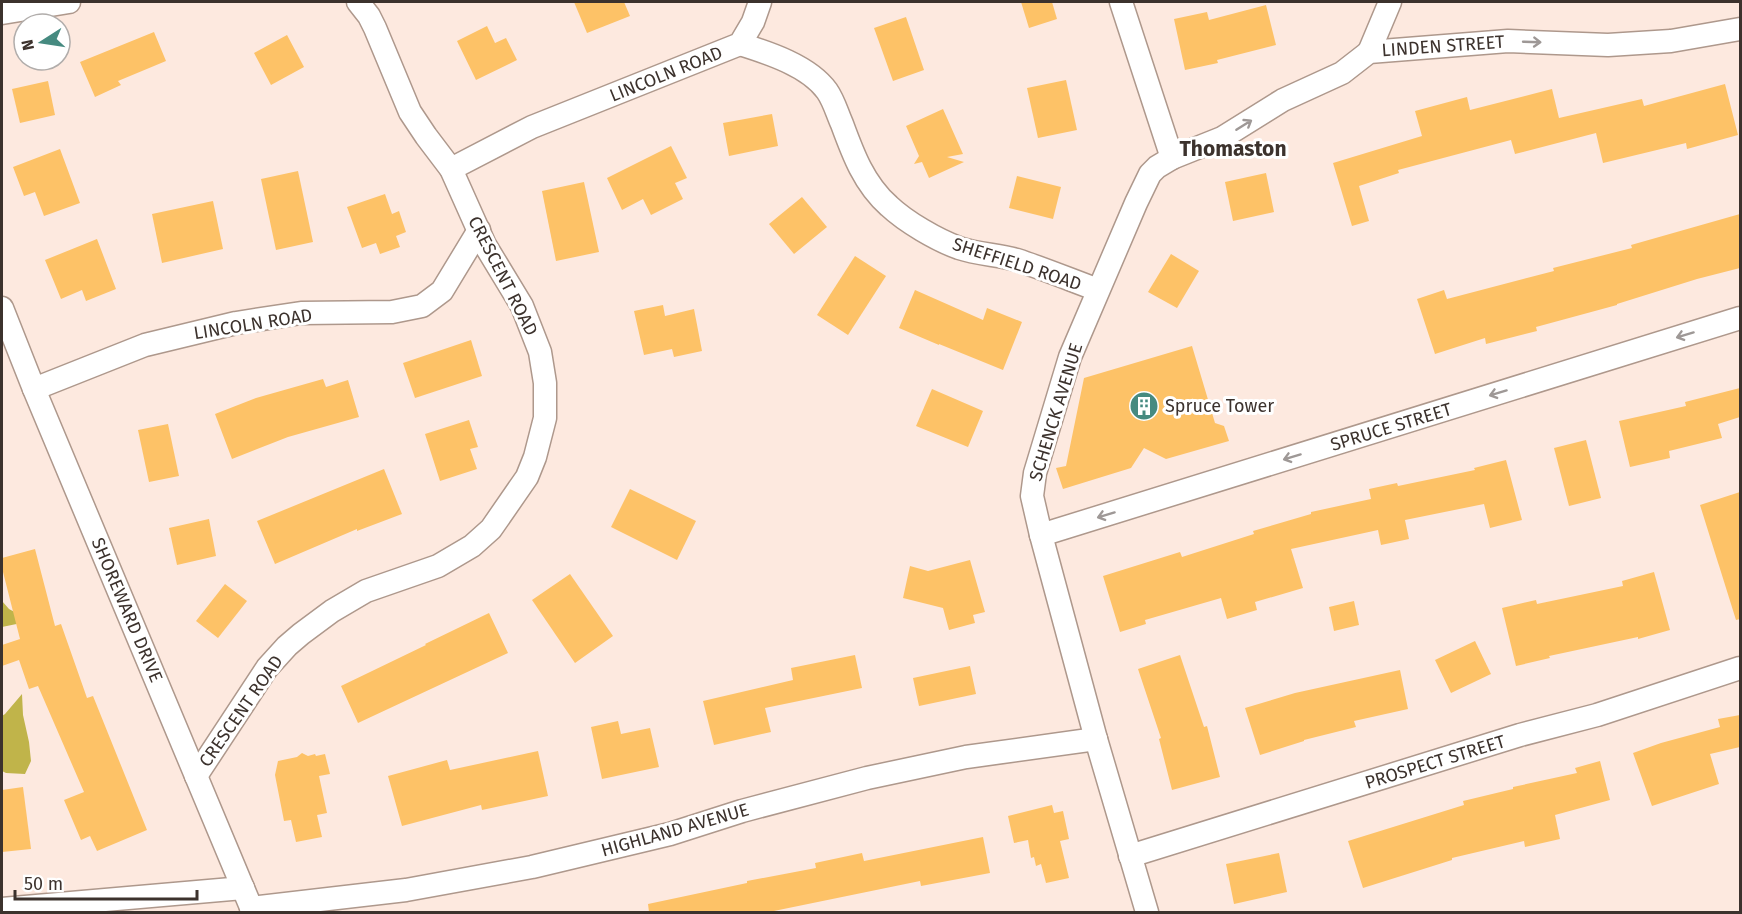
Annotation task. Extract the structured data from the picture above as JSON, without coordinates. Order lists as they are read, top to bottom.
{
  "streets": {
    "street": [
      "LINDEN STREET",
      "LINCOLN ROAD",
      "SHEFFIELD ROAD",
      "CRESCENT ROAD",
      "SCHENCK AVENUE",
      "SPRUCE STREET",
      "SHOREWARD DRIVE",
      "PROSPECT STREET",
      "HIGHLAND AVENUE"
    ]
  },
  "crossings": [
    ["LINDEN STREET", "SCHENCK AVENUE"],
    ["LINCOLN ROAD", "SHEFFIELD ROAD"],
    ["LINCOLN ROAD", "CRESCENT ROAD"],
    ["LINCOLN ROAD", "SHOREWARD DRIVE"],
    ["SHEFFIELD ROAD", "SCHENCK AVENUE"],
    ["CRESCENT ROAD", "SHOREWARD DRIVE"],
    ["SCHENCK AVENUE", "SPRUCE STREET"],
    ["SCHENCK AVENUE", "PROSPECT STREET"],
    ["SCHENCK AVENUE", "HIGHLAND AVENUE"],
    ["SHOREWARD DRIVE", "HIGHLAND AVENUE"]
  ],
  "one_way": ["LINDEN STREET", "SPRUCE STREET"],
  "districts": ["Thomaston"],
  "places": {
    "building": ["Spruce Tower"]
  },
  "scale_bar": "50 m",
  "north": "left"
}
